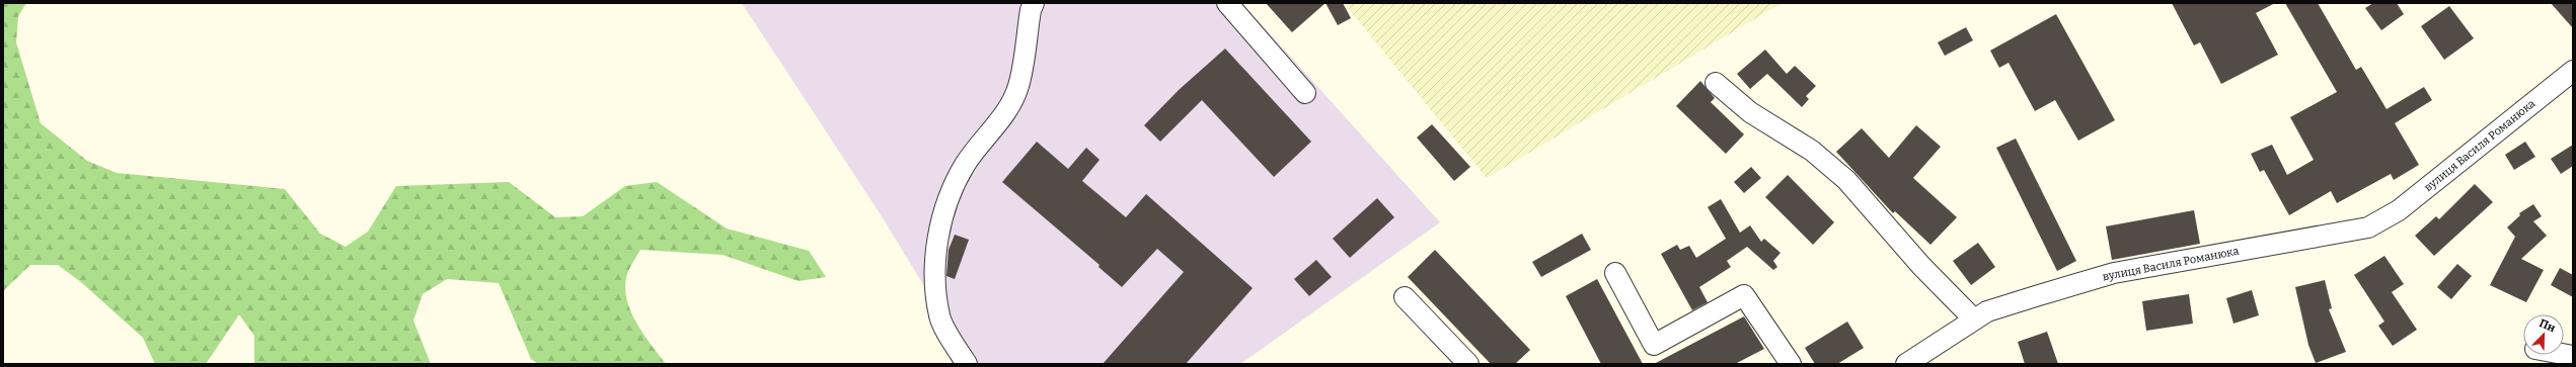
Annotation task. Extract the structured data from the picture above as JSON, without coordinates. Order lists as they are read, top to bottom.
{
  "streets": {
    "street": ["вулиця Василя Романюка"]
  },
  "north": "top right"
}
